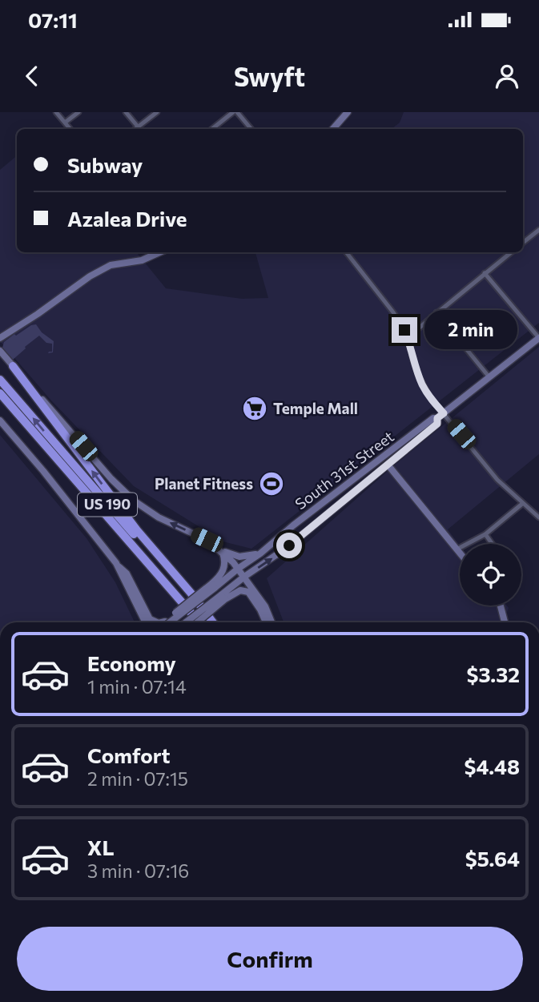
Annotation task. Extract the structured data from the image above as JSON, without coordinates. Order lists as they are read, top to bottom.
{
  "streets": {
    "highway": ["US 190"],
    "main road": ["South 31st Street"]
  },
  "places": {
    "supermarket": ["Temple Mall"],
    "sports": ["Planet Fitness"]
  },
  "page": {
    "status": "07:11",
    "header": "Swyft",
    "banner": ["Subway", "Azalea Drive"],
    "bubble": "2 min",
    "list": [
      {
        "name": "Economy",
        "note": "1 min · 07:14",
        "value": "$3.32"
      },
      {
        "name": "Comfort",
        "note": "2 min · 07:15",
        "value": "$4.48"
      },
      {
        "name": "XL",
        "note": "3 min · 07:16",
        "value": "$5.64"
      }
    ],
    "buttons": "Confirm"
  }
}
